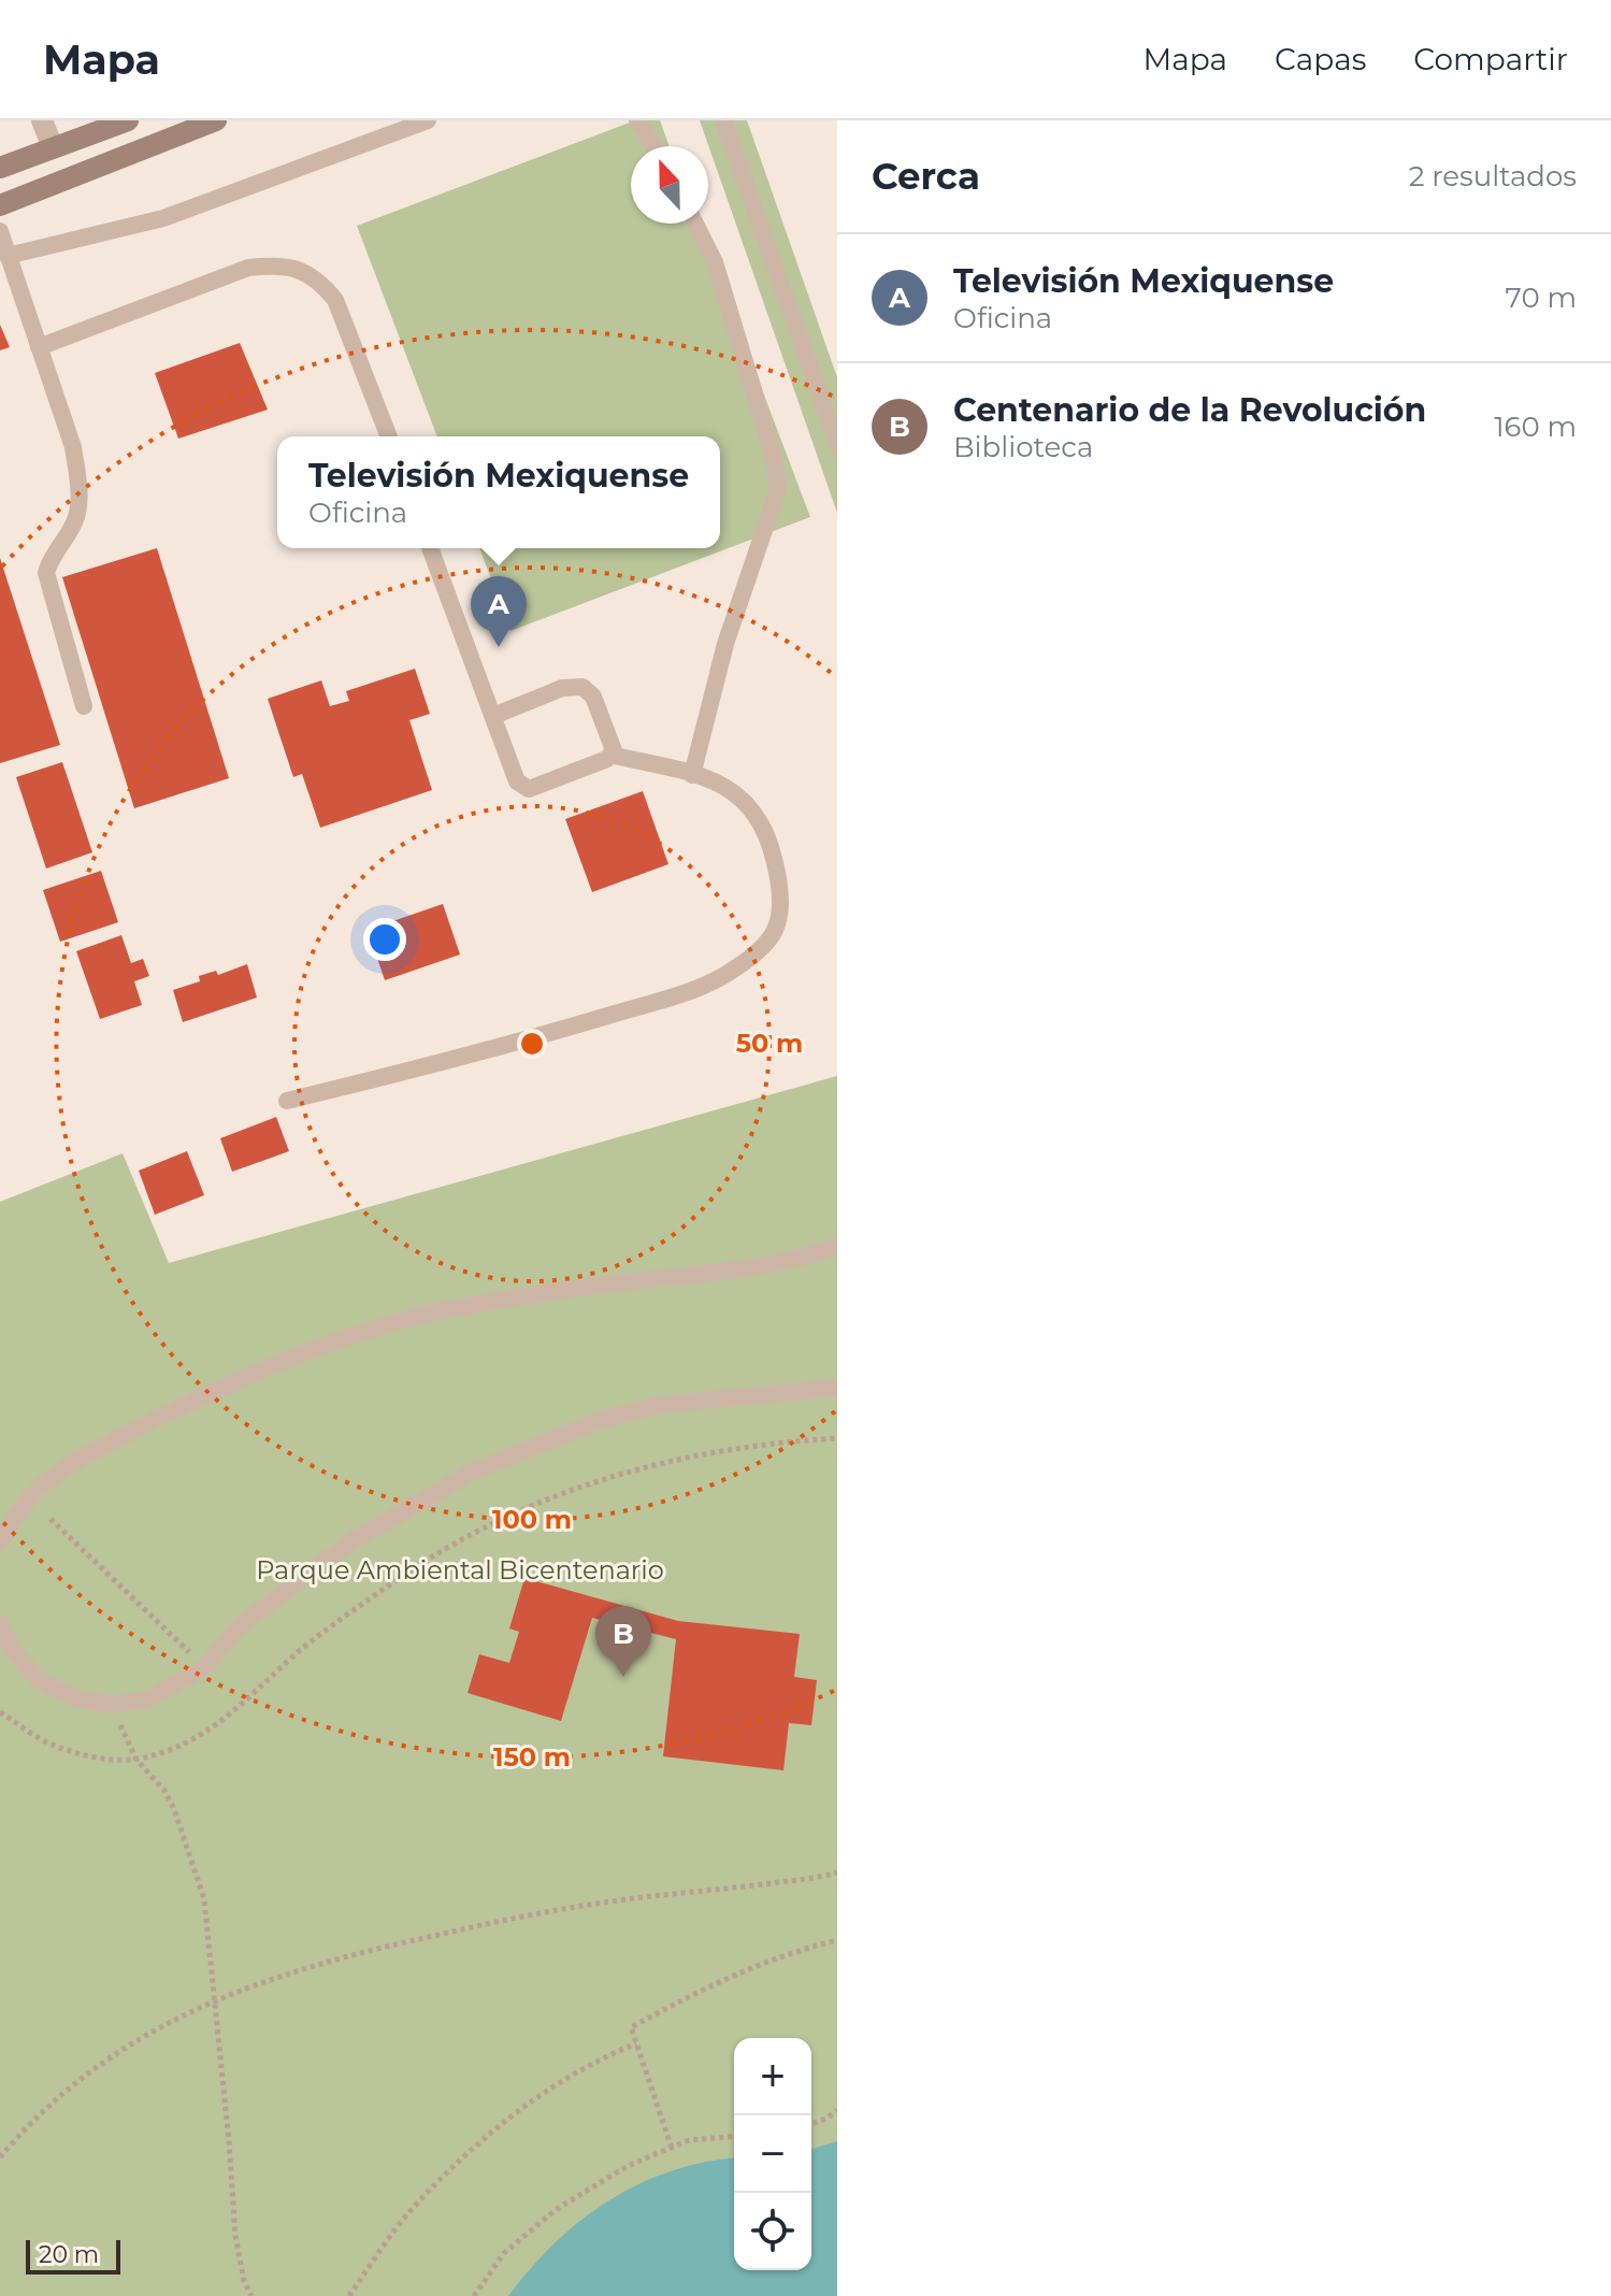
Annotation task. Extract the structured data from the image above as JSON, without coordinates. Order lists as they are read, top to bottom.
{
  "parks": ["Parque Ambiental Bicentenario"],
  "scale_bar": "20 m",
  "north": "top",
  "page": {
    "header": "Mapa",
    "nav": ["Mapa", "Capas", "Compartir"],
    "heading": ["Cerca", "2 resultados"],
    "list": [
      {
        "mark": "A",
        "name": "Televisión Mexiquense",
        "note": "Oficina",
        "value": "70 m"
      },
      {
        "mark": "B",
        "name": "Centenario de la Revolución",
        "note": "Biblioteca",
        "value": "160 m"
      }
    ],
    "popup": ["Televisión Mexiquense", "Oficina"],
    "pins": ["A", "B"],
    "map_buttons": ["+", "−"],
    "scale": "20 m"
  },
  "rings": ["50 m", "100 m", "150 m"]
}
